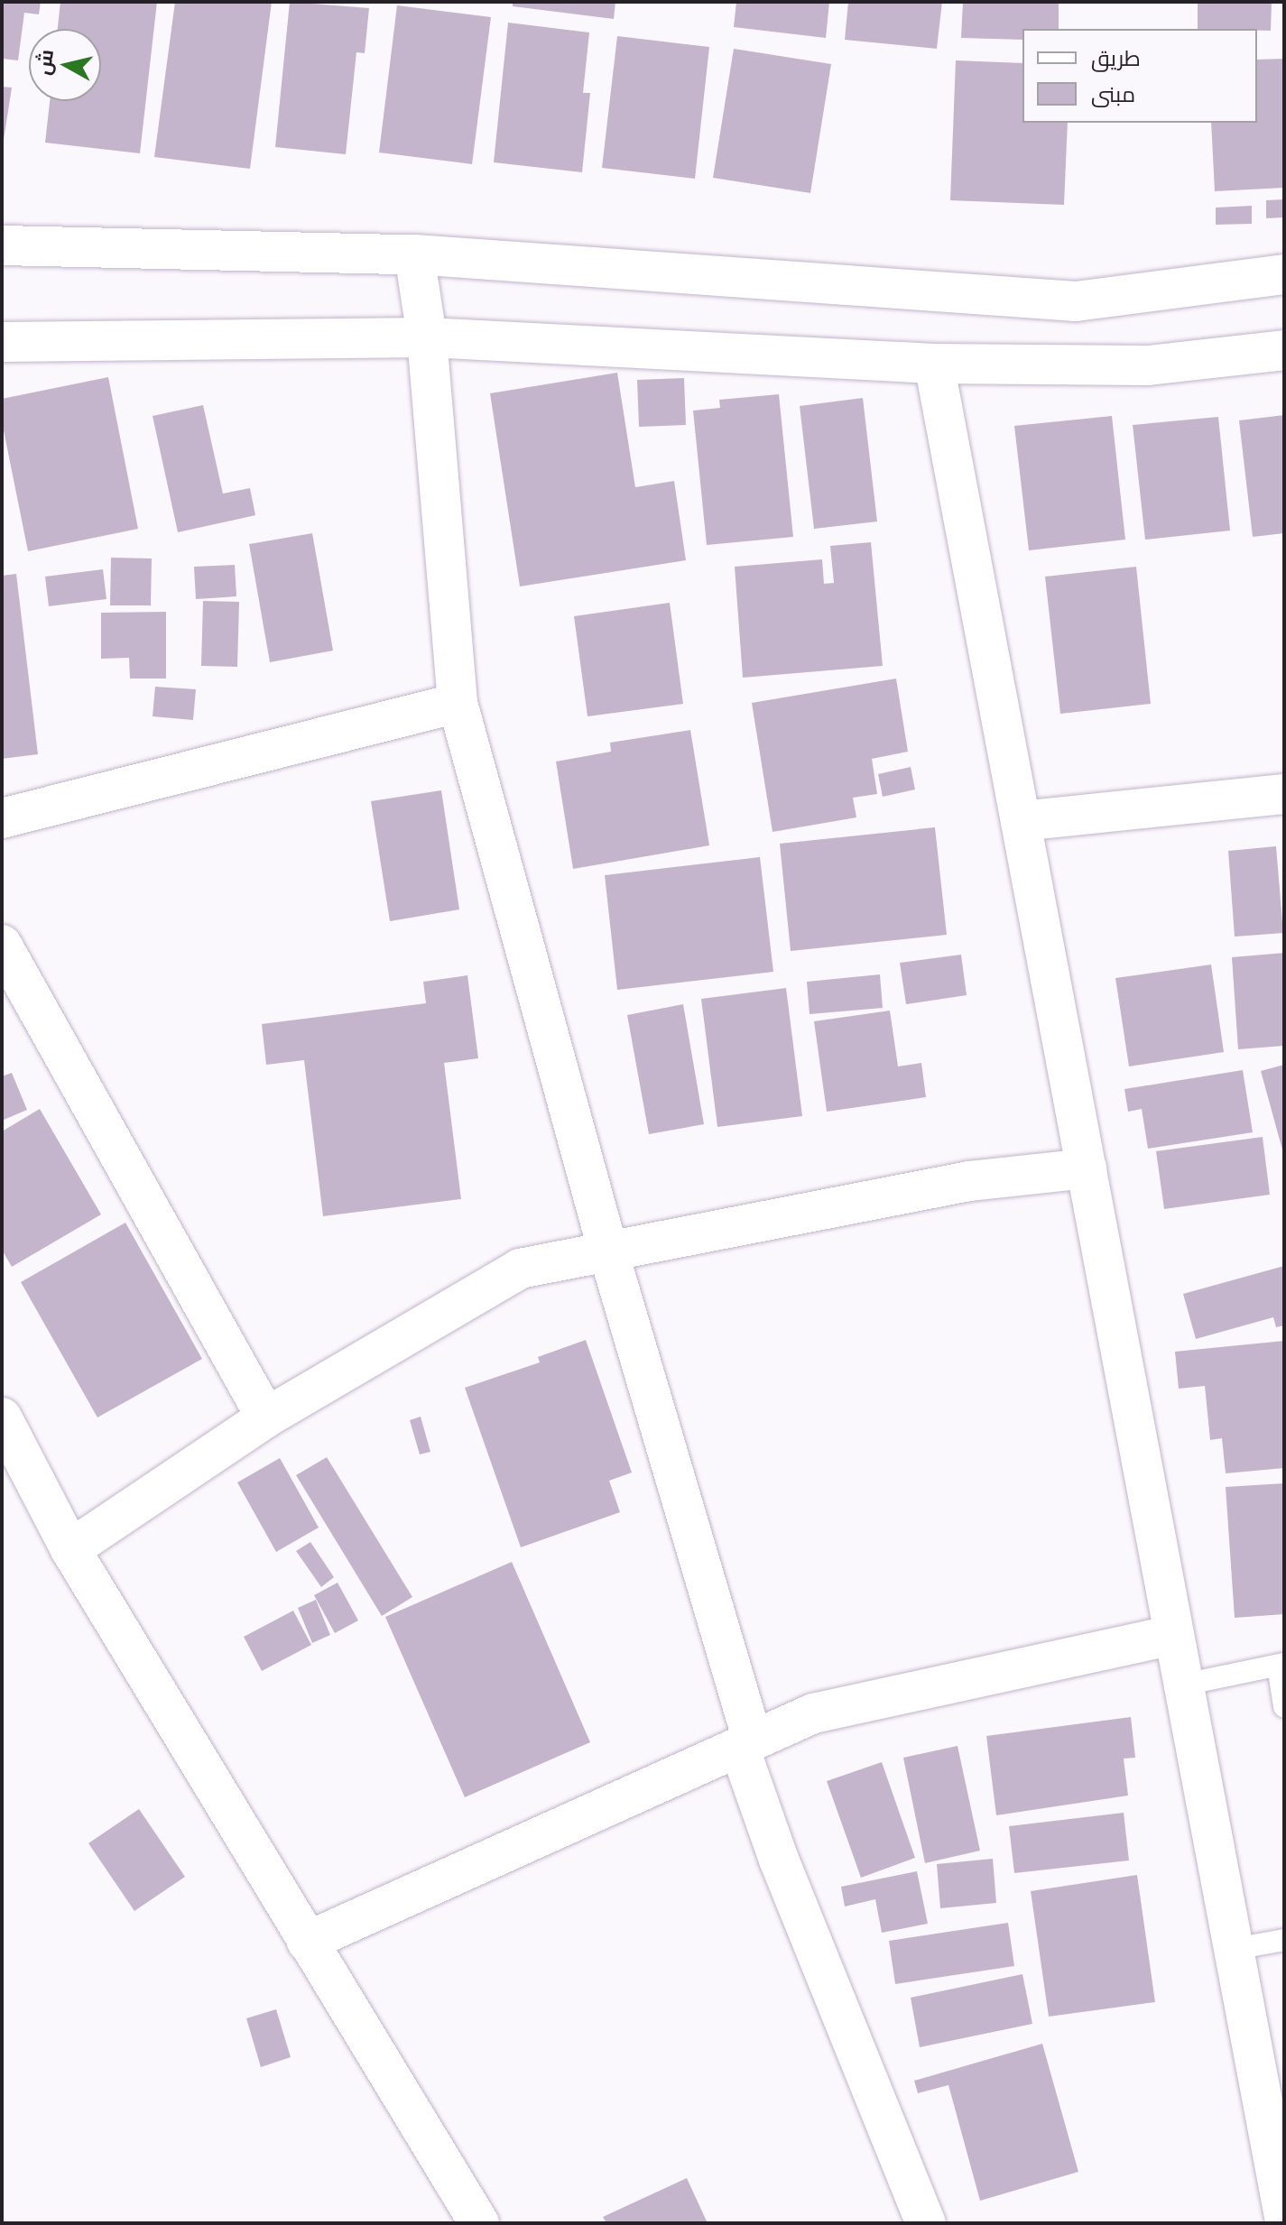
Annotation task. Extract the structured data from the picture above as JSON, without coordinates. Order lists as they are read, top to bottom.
{
  "legend": ["طريق", "مبنى"],
  "north": "left"
}
